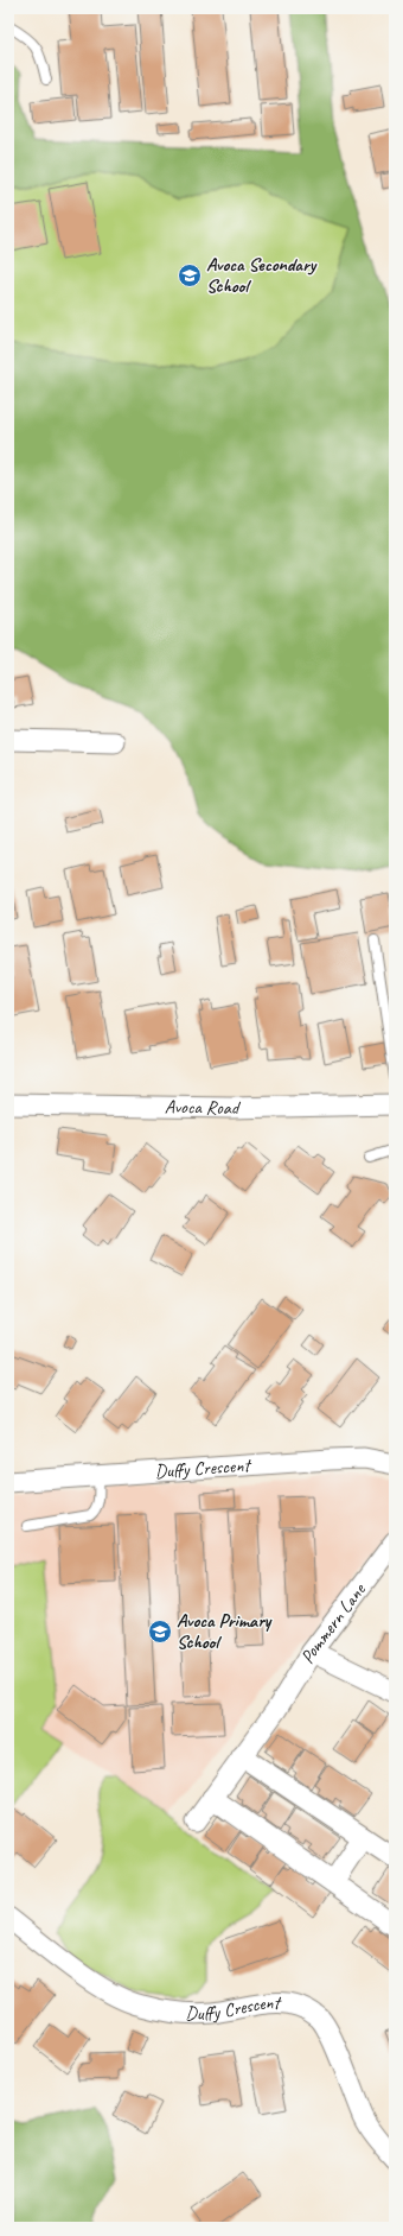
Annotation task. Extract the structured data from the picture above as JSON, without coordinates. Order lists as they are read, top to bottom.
{
  "streets": {
    "street": ["Avoca Road", "Duffy Crescent", "Pommern Lane"]
  },
  "places": {
    "school or university": ["Avoca Secondary School", "Avoca Primary School"]
  }
}
